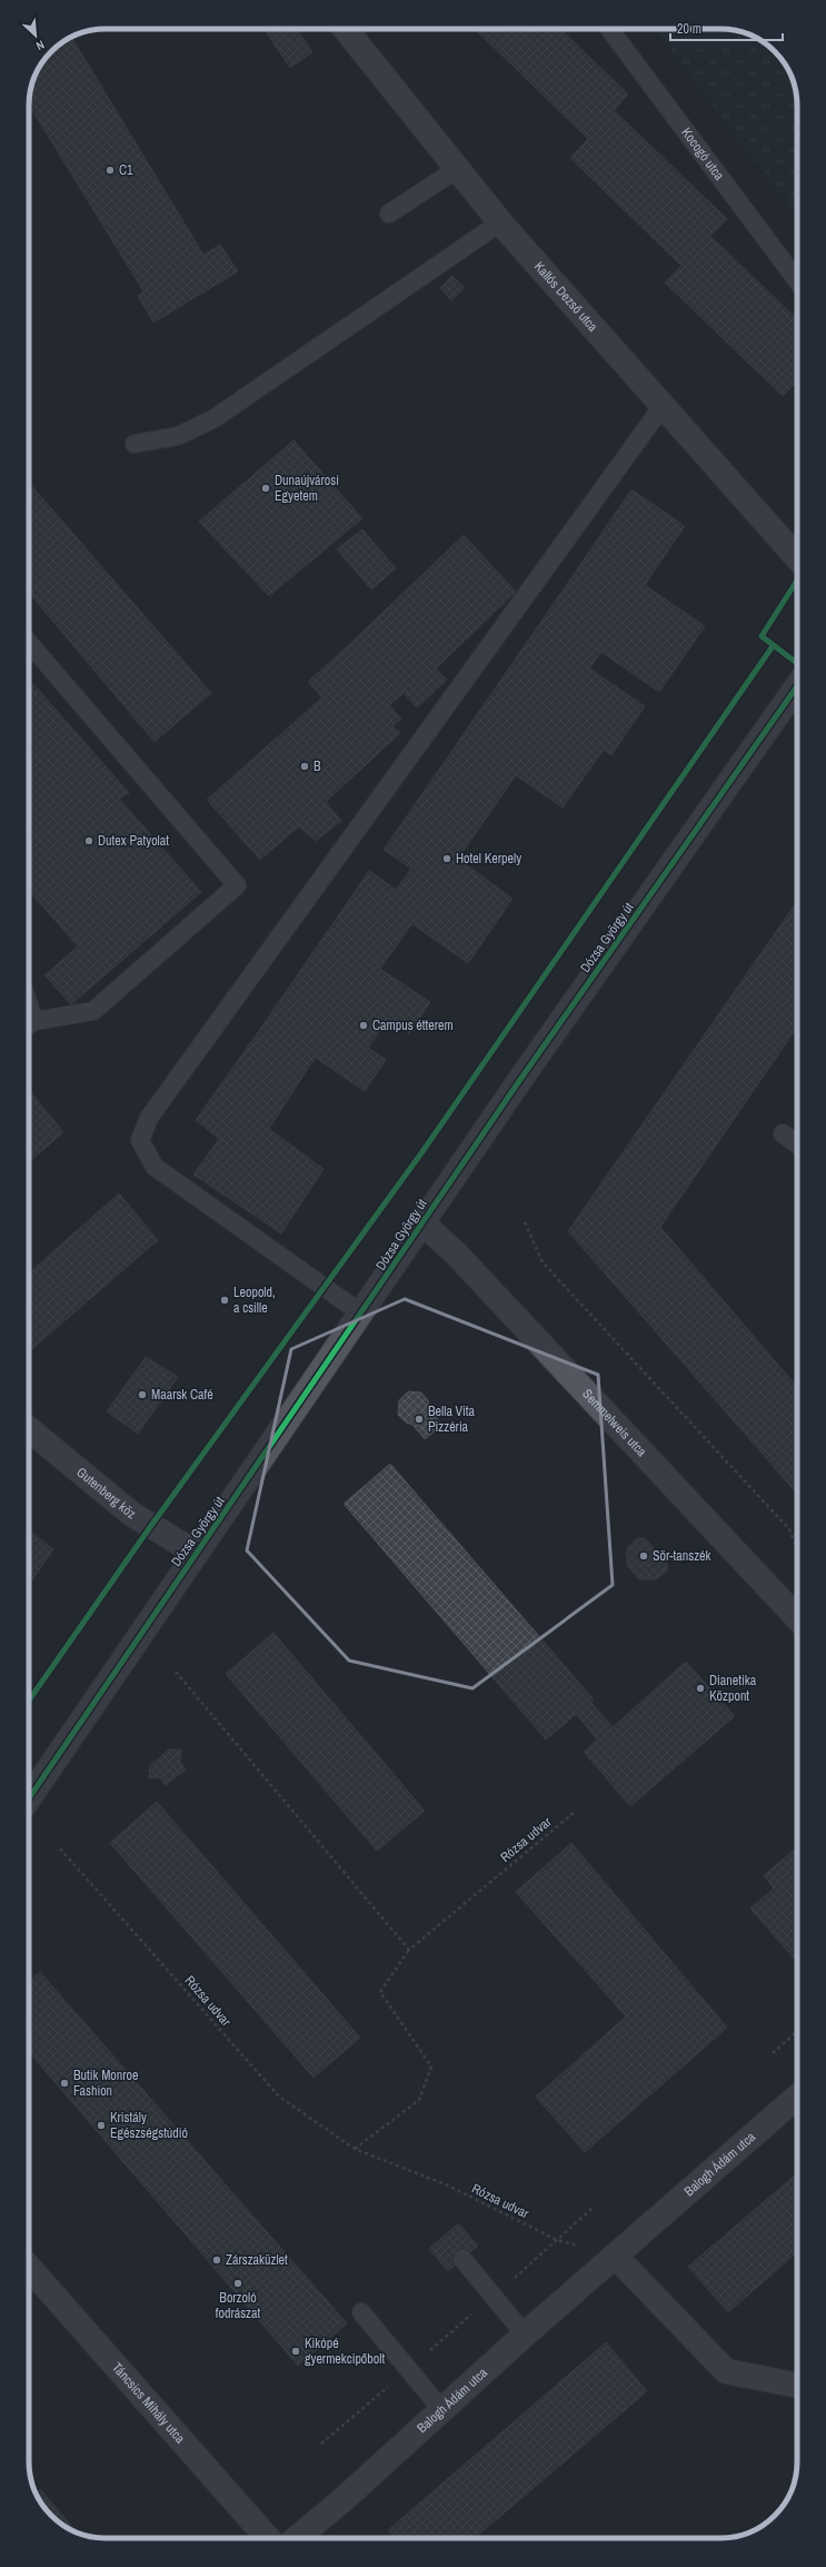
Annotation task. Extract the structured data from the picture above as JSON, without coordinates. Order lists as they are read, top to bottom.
{
  "streets": {
    "street": [
      "Kallós Dezső utca",
      "Dózsa György út",
      "Semmelweis utca",
      "Gutenberg köz",
      "Balogh Ádám utca",
      "Táncsics Mihály utca"
    ],
    "lane": ["Kocogó utca"],
    "path": ["Rózsa udvar"]
  },
  "crossings": [
    ["Dózsa György út", "Semmelweis utca"],
    ["Dózsa György út", "Gutenberg köz"],
    ["Rózsa udvar", "Balogh Ádám utca"]
  ],
  "places": [
    "C1",
    "Dunaújvárosi Egyetem",
    "B",
    "Dutex Patyolat",
    "Hotel Kerpely",
    "Campus étterem",
    "Leopold, a csille",
    "Maarsk Café",
    "Bella Vita Pizzéria",
    "Sör-tanszék",
    "Dianetika Központ",
    "Butik Monroe Fashion",
    "Kristály Egészségstúdió",
    "Zárszaküzlet",
    "Borzoló fodrászat",
    "Kikópé gyermekcipőbolt"
  ],
  "scale_bar": "20 m",
  "north": "bottom right"
}
